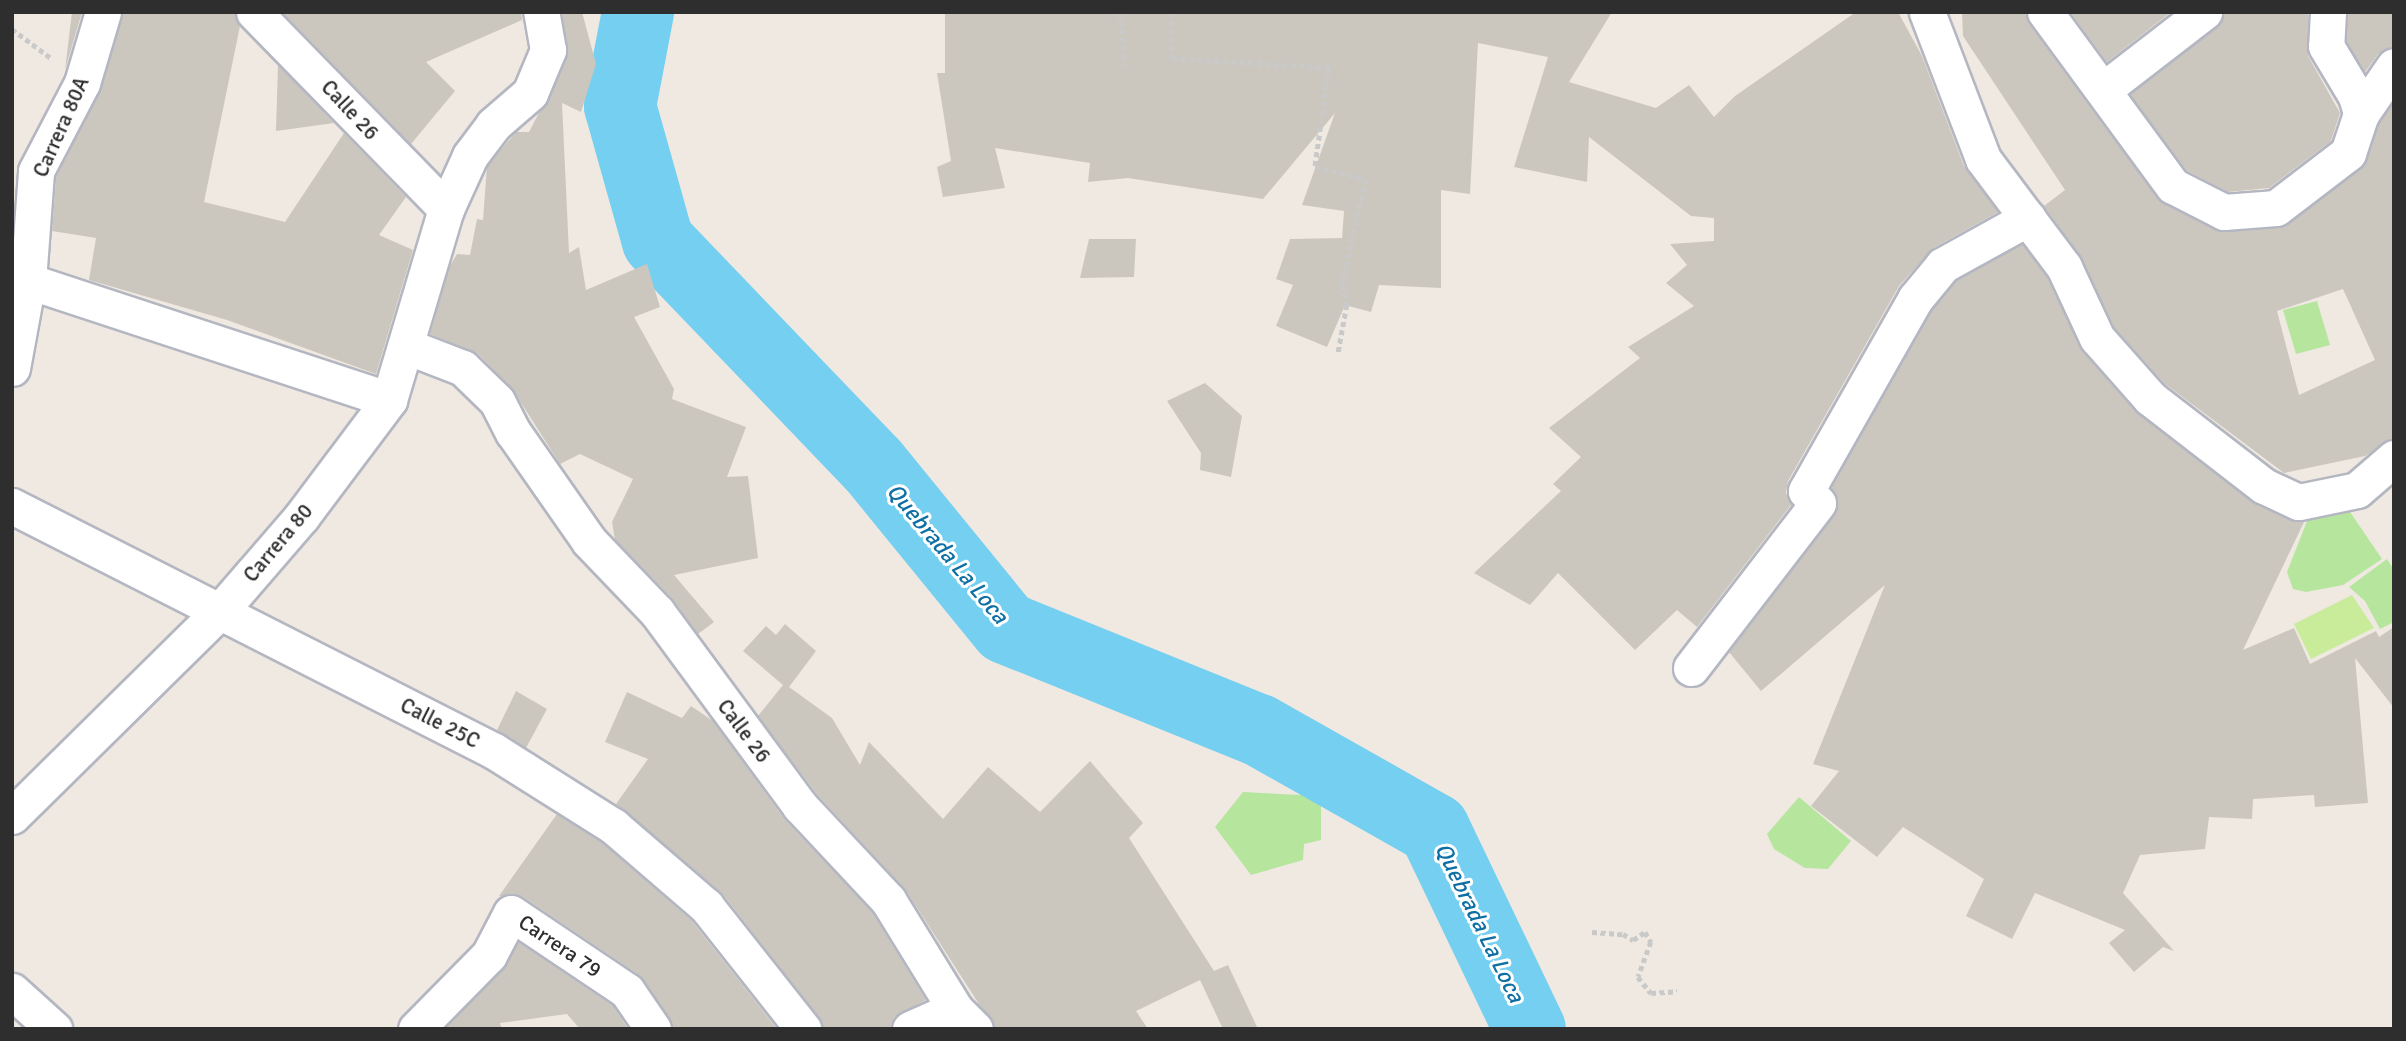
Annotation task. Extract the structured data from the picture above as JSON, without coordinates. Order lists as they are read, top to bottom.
{
  "streets": {
    "street": [
      "Calle 26",
      "Carrera 80A",
      "Carrera 80",
      "Calle 25C",
      "Carrera 79"
    ]
  },
  "crossings": [
    ["Calle 26", "Carrera 80"],
    ["Carrera 80", "Calle 25C"]
  ],
  "water": ["Quebrada La Loca"]
}
